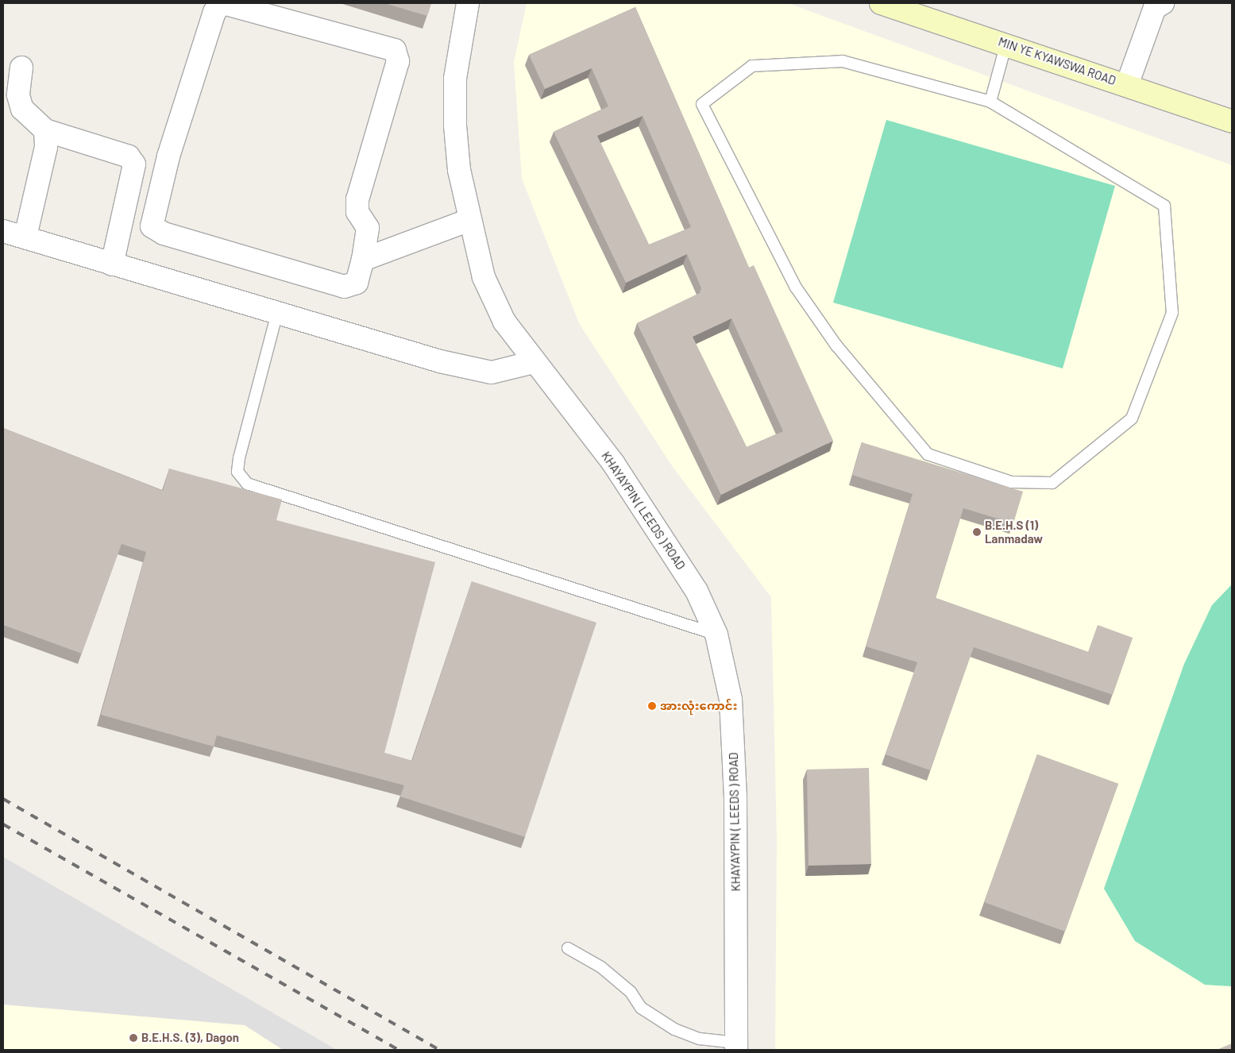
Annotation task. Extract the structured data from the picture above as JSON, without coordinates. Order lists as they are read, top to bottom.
{
  "streets": {
    "main road": ["MIN YE KYAWSWA ROAD"],
    "street": ["KHAYAYPIN ( LEEDS ) ROAD"]
  },
  "places": ["B.E.H.S (1) Lanmadaw", "အားလုံးကောင်း", "B.E.H.S. (3), Dagon"]
}
